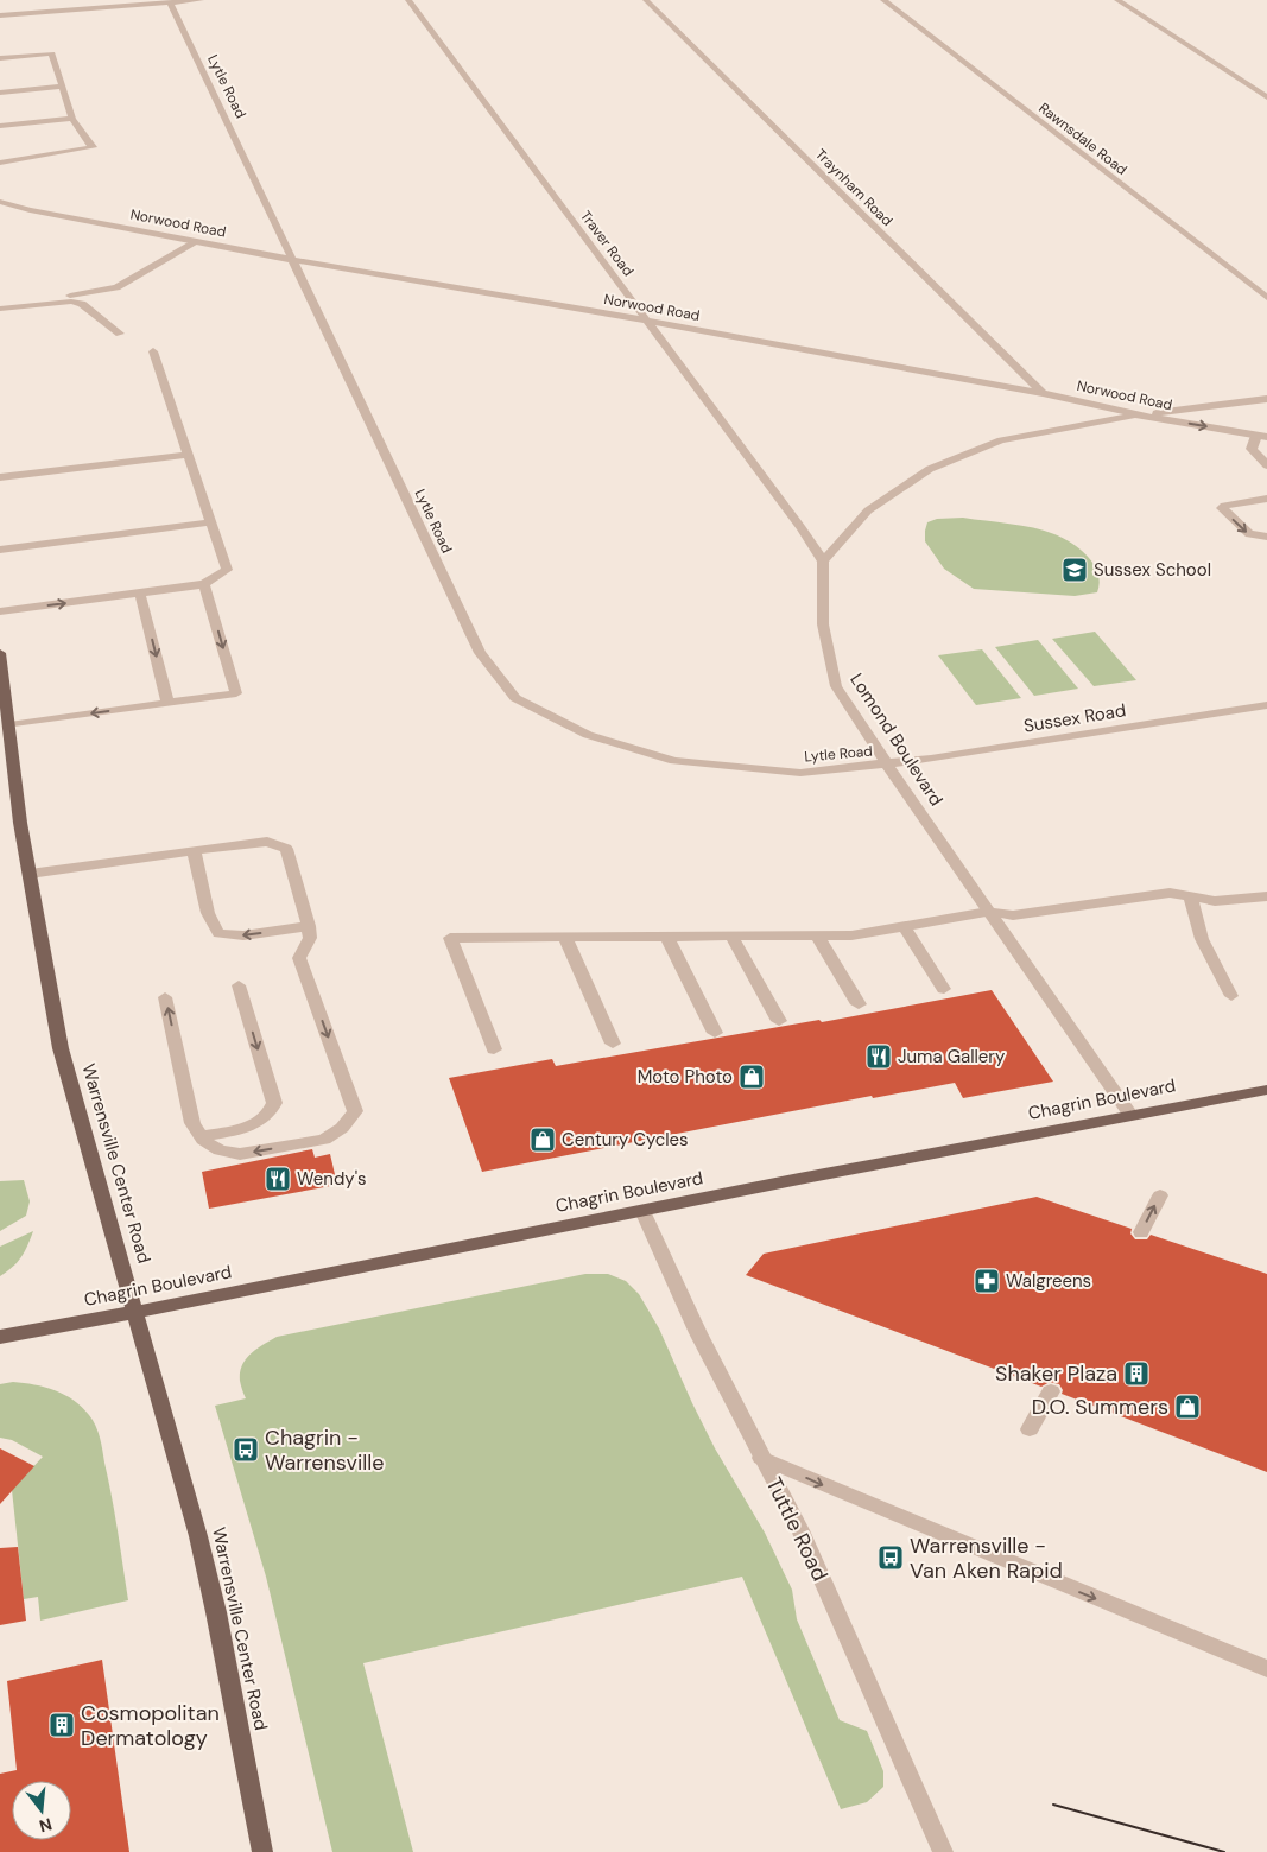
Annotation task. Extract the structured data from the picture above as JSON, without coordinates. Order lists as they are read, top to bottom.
{
  "streets": {
    "main road": ["Chagrin Boulevard", "Warrensville Center Road"],
    "street": [
      "Lytle Road",
      "Rawnsdale Road",
      "Traynham Road",
      "Norwood Road",
      "Traver Road",
      "Sussex Road",
      "Lomond Boulevard",
      "Tuttle Road"
    ]
  },
  "crossings": [
    ["Lytle Road", "Norwood Road"],
    ["Lytle Road", "Sussex Road"],
    ["Lytle Road", "Lomond Boulevard"],
    ["Traynham Road", "Norwood Road"],
    ["Norwood Road", "Traver Road"],
    ["Traver Road", "Lomond Boulevard"],
    ["Sussex Road", "Lomond Boulevard"],
    ["Lomond Boulevard", "Chagrin Boulevard"],
    ["Chagrin Boulevard", "Warrensville Center Road"],
    ["Chagrin Boulevard", "Tuttle Road"]
  ],
  "places": {
    "school or university": ["Sussex School"],
    "restaurant": ["Juma Gallery", "Wendy's"],
    "shop": ["Moto Photo", "Century Cycles", "D.O. Summers"],
    "pharmacy": ["Walgreens"],
    "building": ["Shaker Plaza", "Cosmopolitan Dermatology"],
    "bus stop": ["Chagrin - Warrensville", "Warrensville - Van Aken Rapid"]
  },
  "north": "bottom"
}
